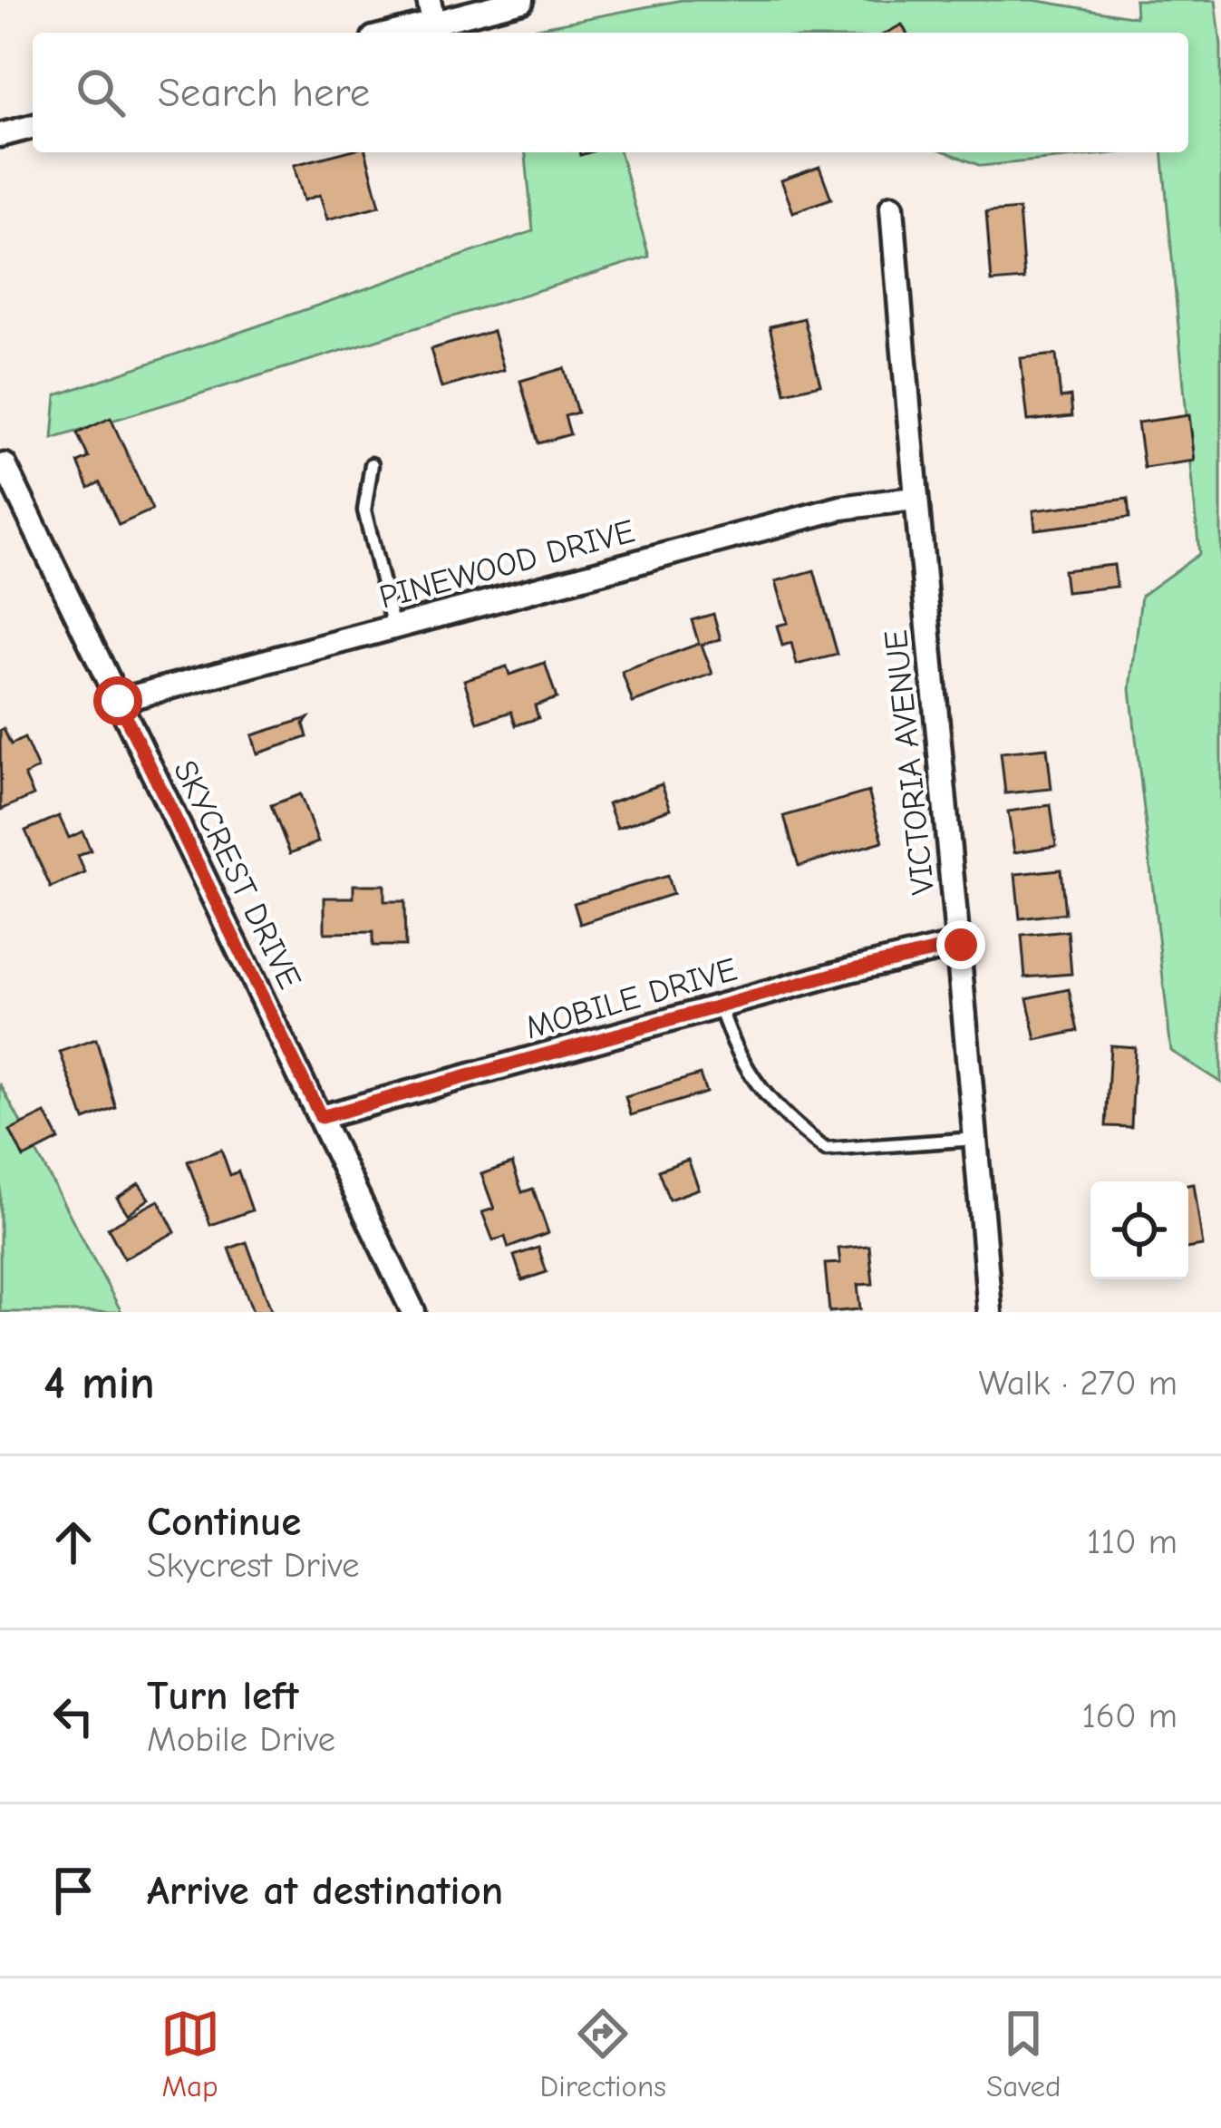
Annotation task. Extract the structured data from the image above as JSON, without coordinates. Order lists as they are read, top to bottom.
{
  "streets": {
    "street": [
      "PINEWOOD DRIVE",
      "VICTORIA AVENUE",
      "SKYCREST DRIVE",
      "MOBILE DRIVE"
    ]
  },
  "crossings": [
    ["PINEWOOD DRIVE", "VICTORIA AVENUE"],
    ["PINEWOOD DRIVE", "SKYCREST DRIVE"],
    ["VICTORIA AVENUE", "MOBILE DRIVE"],
    ["SKYCREST DRIVE", "MOBILE DRIVE"]
  ],
  "page": {
    "search": "Search here",
    "heading": ["4 min", "Walk · 270 m"],
    "list": [
      ["Continue", "Skycrest Drive", "110 m"],
      ["Turn left", "Mobile Drive", "160 m"],
      "Arrive at destination"
    ],
    "nav": ["Map", "Directions", "Saved"]
  }
}
